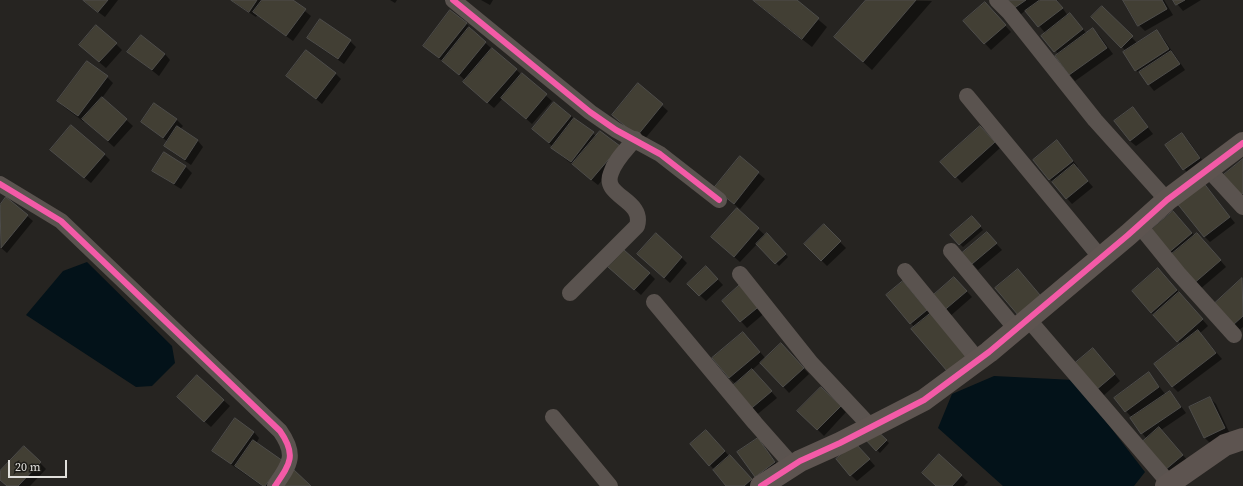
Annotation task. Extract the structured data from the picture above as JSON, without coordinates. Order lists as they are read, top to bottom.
{
  "scale_bar": "20 m"
}
